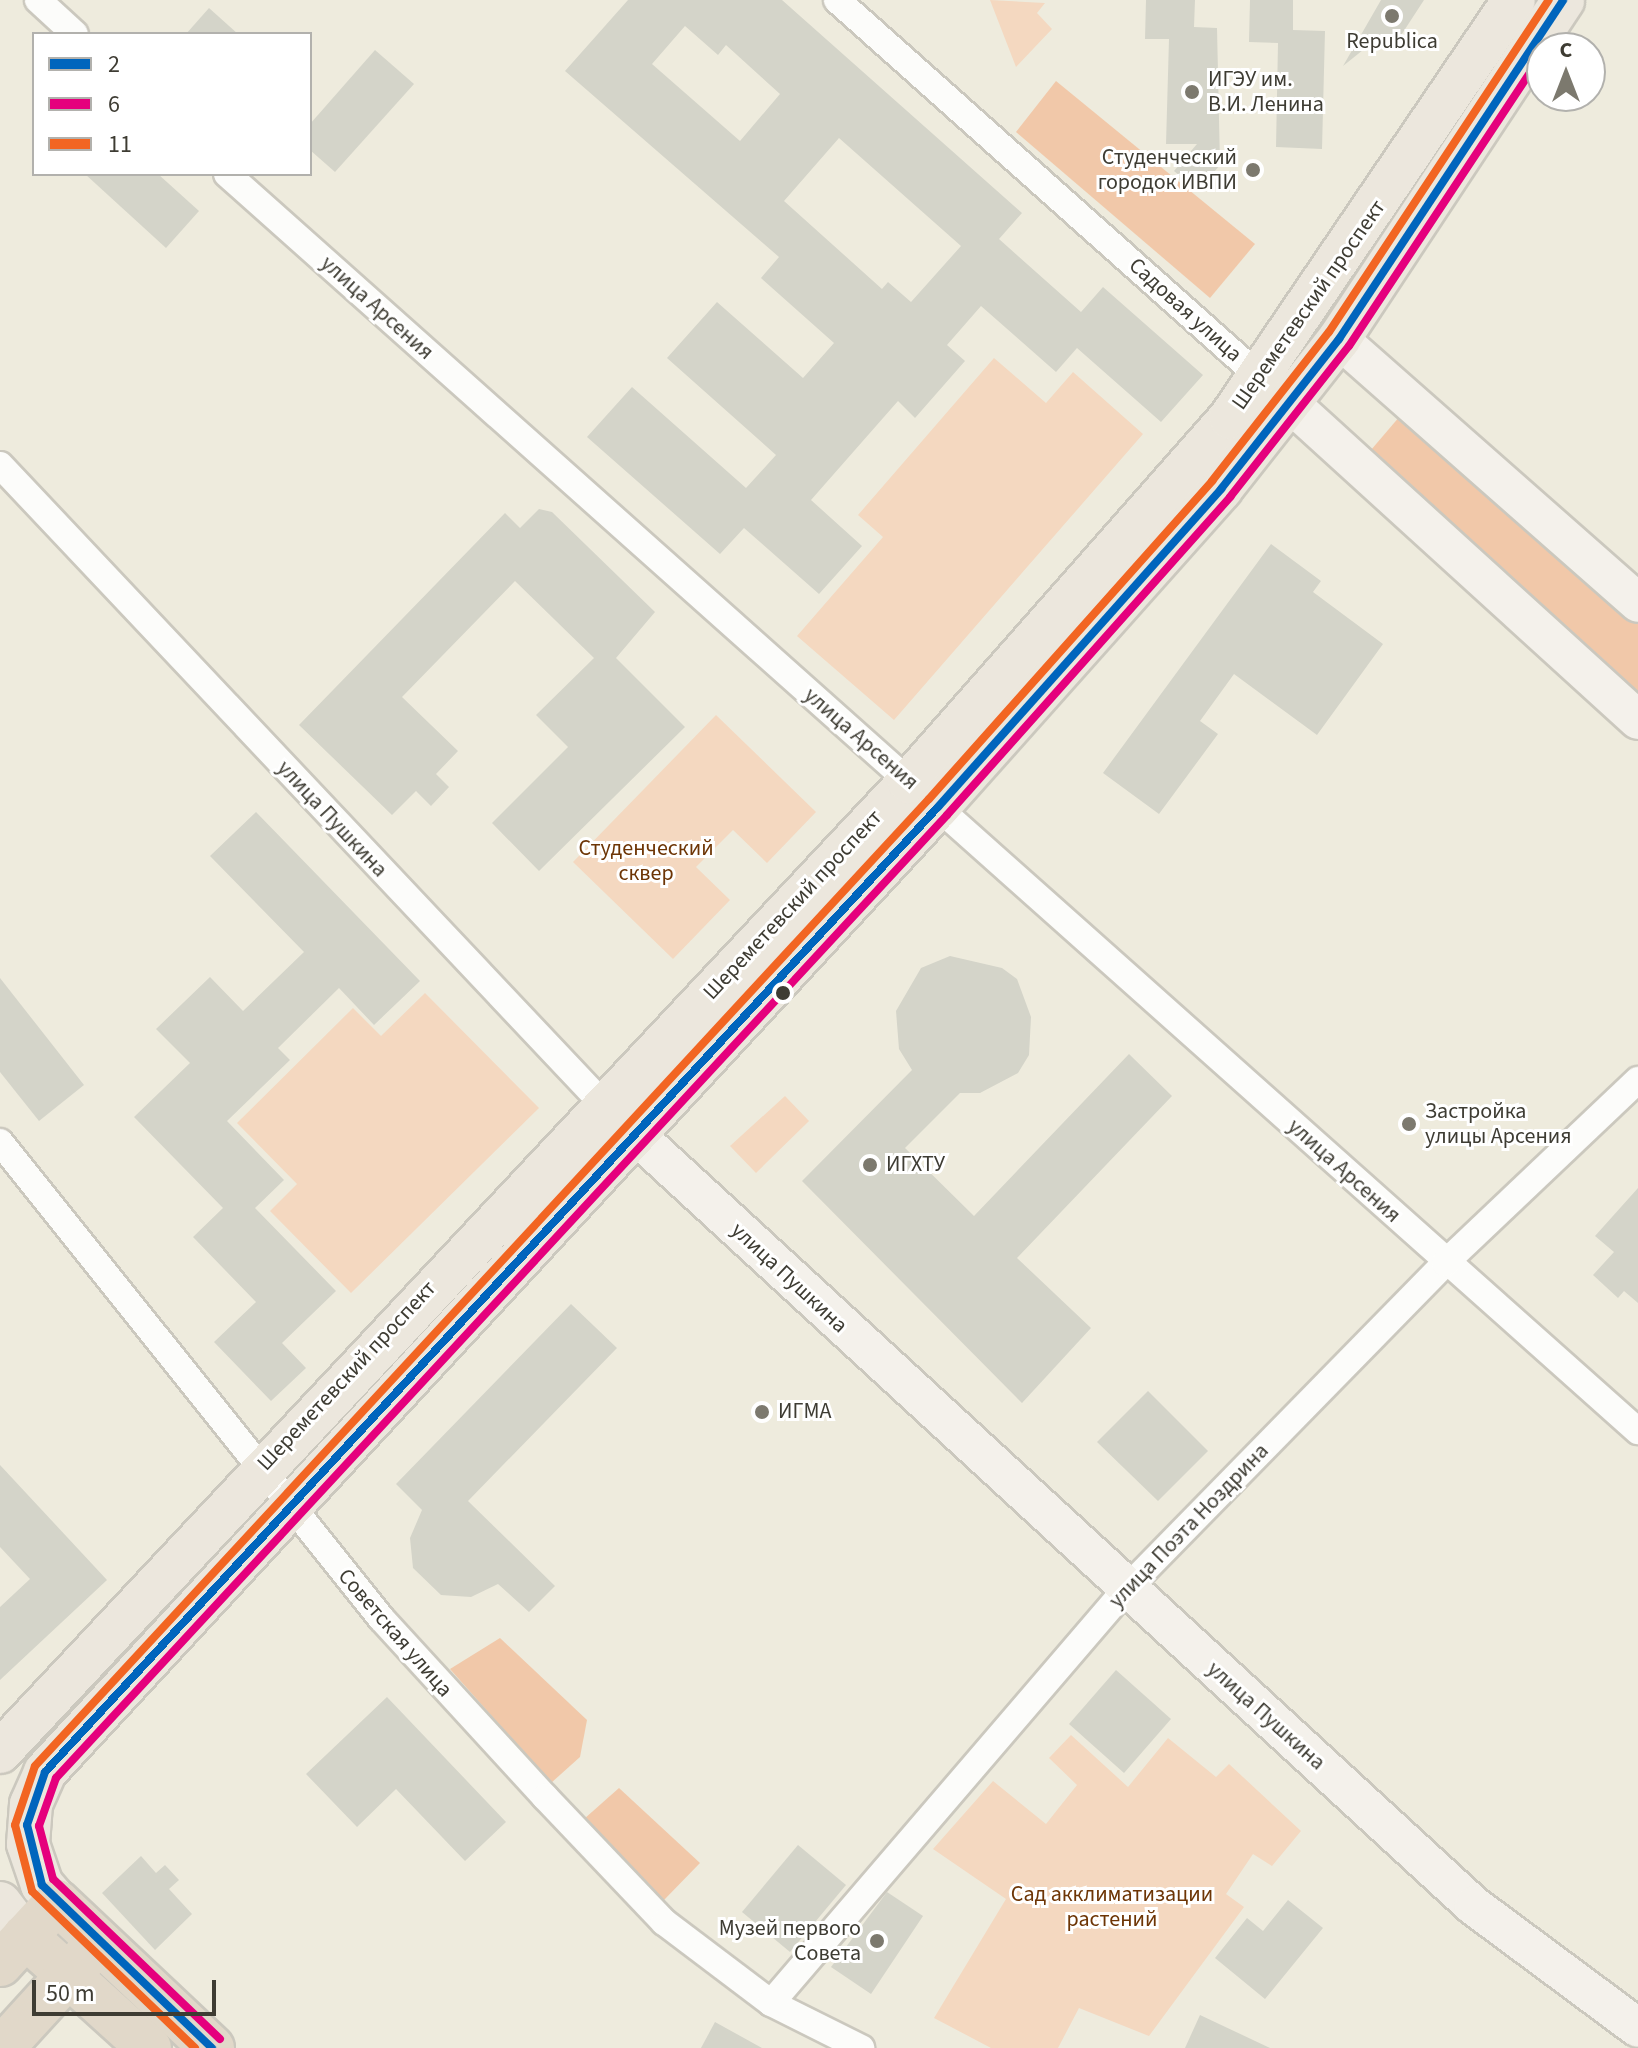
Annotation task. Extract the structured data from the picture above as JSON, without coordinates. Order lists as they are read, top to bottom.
{
  "streets": {
    "main road": ["Шереметевский проспект"],
    "street": [
      "улица Арсения",
      "Садовая улица",
      "улица Пушкина",
      "улица Поэта Ноздрина",
      "Советская улица"
    ]
  },
  "crossings": [
    ["Шереметевский проспект", "улица Арсения"],
    ["Шереметевский проспект", "Садовая улица"],
    ["Шереметевский проспект", "улица Пушкина"],
    ["Шереметевский проспект", "Советская улица"],
    ["улица Арсения", "улица Поэта Ноздрина"],
    ["улица Пушкина", "улица Поэта Ноздрина"],
    ["улица Поэта Ноздрина", "Советская улица"]
  ],
  "parks": ["Студенческий сквер", "Сад акклиматизации растений"],
  "places": [
    "Republica",
    "ИГЭУ им. В.И. Ленина",
    "Студенческий городок ИВПИ",
    "Застройка улицы Арсения",
    "ИГХТУ",
    "ИГМА",
    "Музей первого Совета"
  ],
  "lines": ["transit line 2", "transit line 11", "transit line 6"],
  "legend": ["2", "6", "11"],
  "scale_bar": "50 m",
  "north": "top"
}
